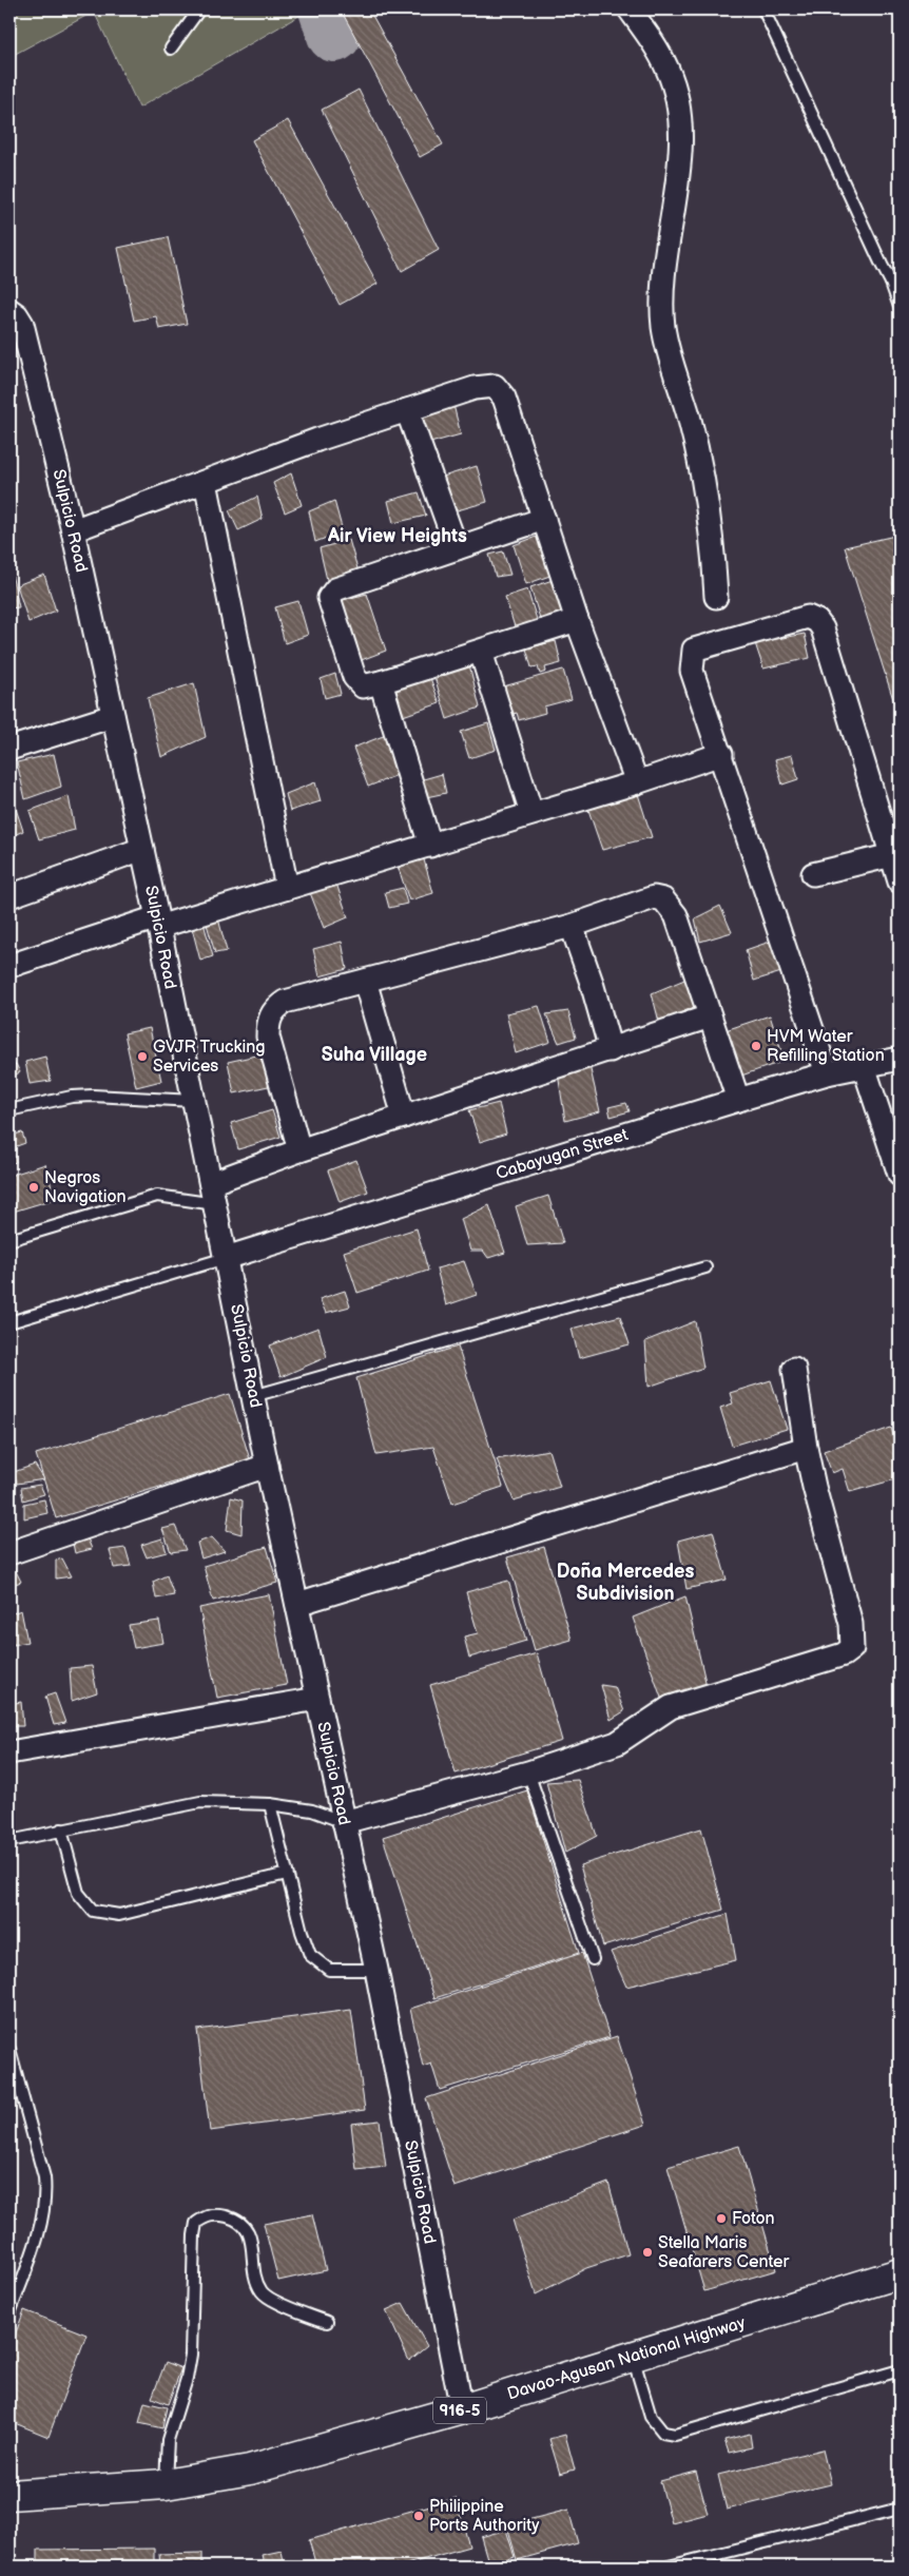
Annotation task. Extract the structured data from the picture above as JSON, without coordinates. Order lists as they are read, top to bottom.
{
  "streets": {
    "main road": ["Davao-Agusan National Highway", "916-5"],
    "street": ["Sulpicio Road", "Cabayugan Street"]
  },
  "crossings": [
    ["Sulpicio Road", "Cabayugan Street"],
    ["Sulpicio Road", "Davao-Agusan National Highway"]
  ],
  "districts": ["Air View Heights", "Suha Village", "Doña Mercedes Subdivision"],
  "places": [
    "HVM Water Refilling Station",
    "GVJR Trucking Services",
    "Negros Navigation",
    "Foton",
    "Stella Maris Seafarers Center",
    "Philippine Ports Authority"
  ]
}
